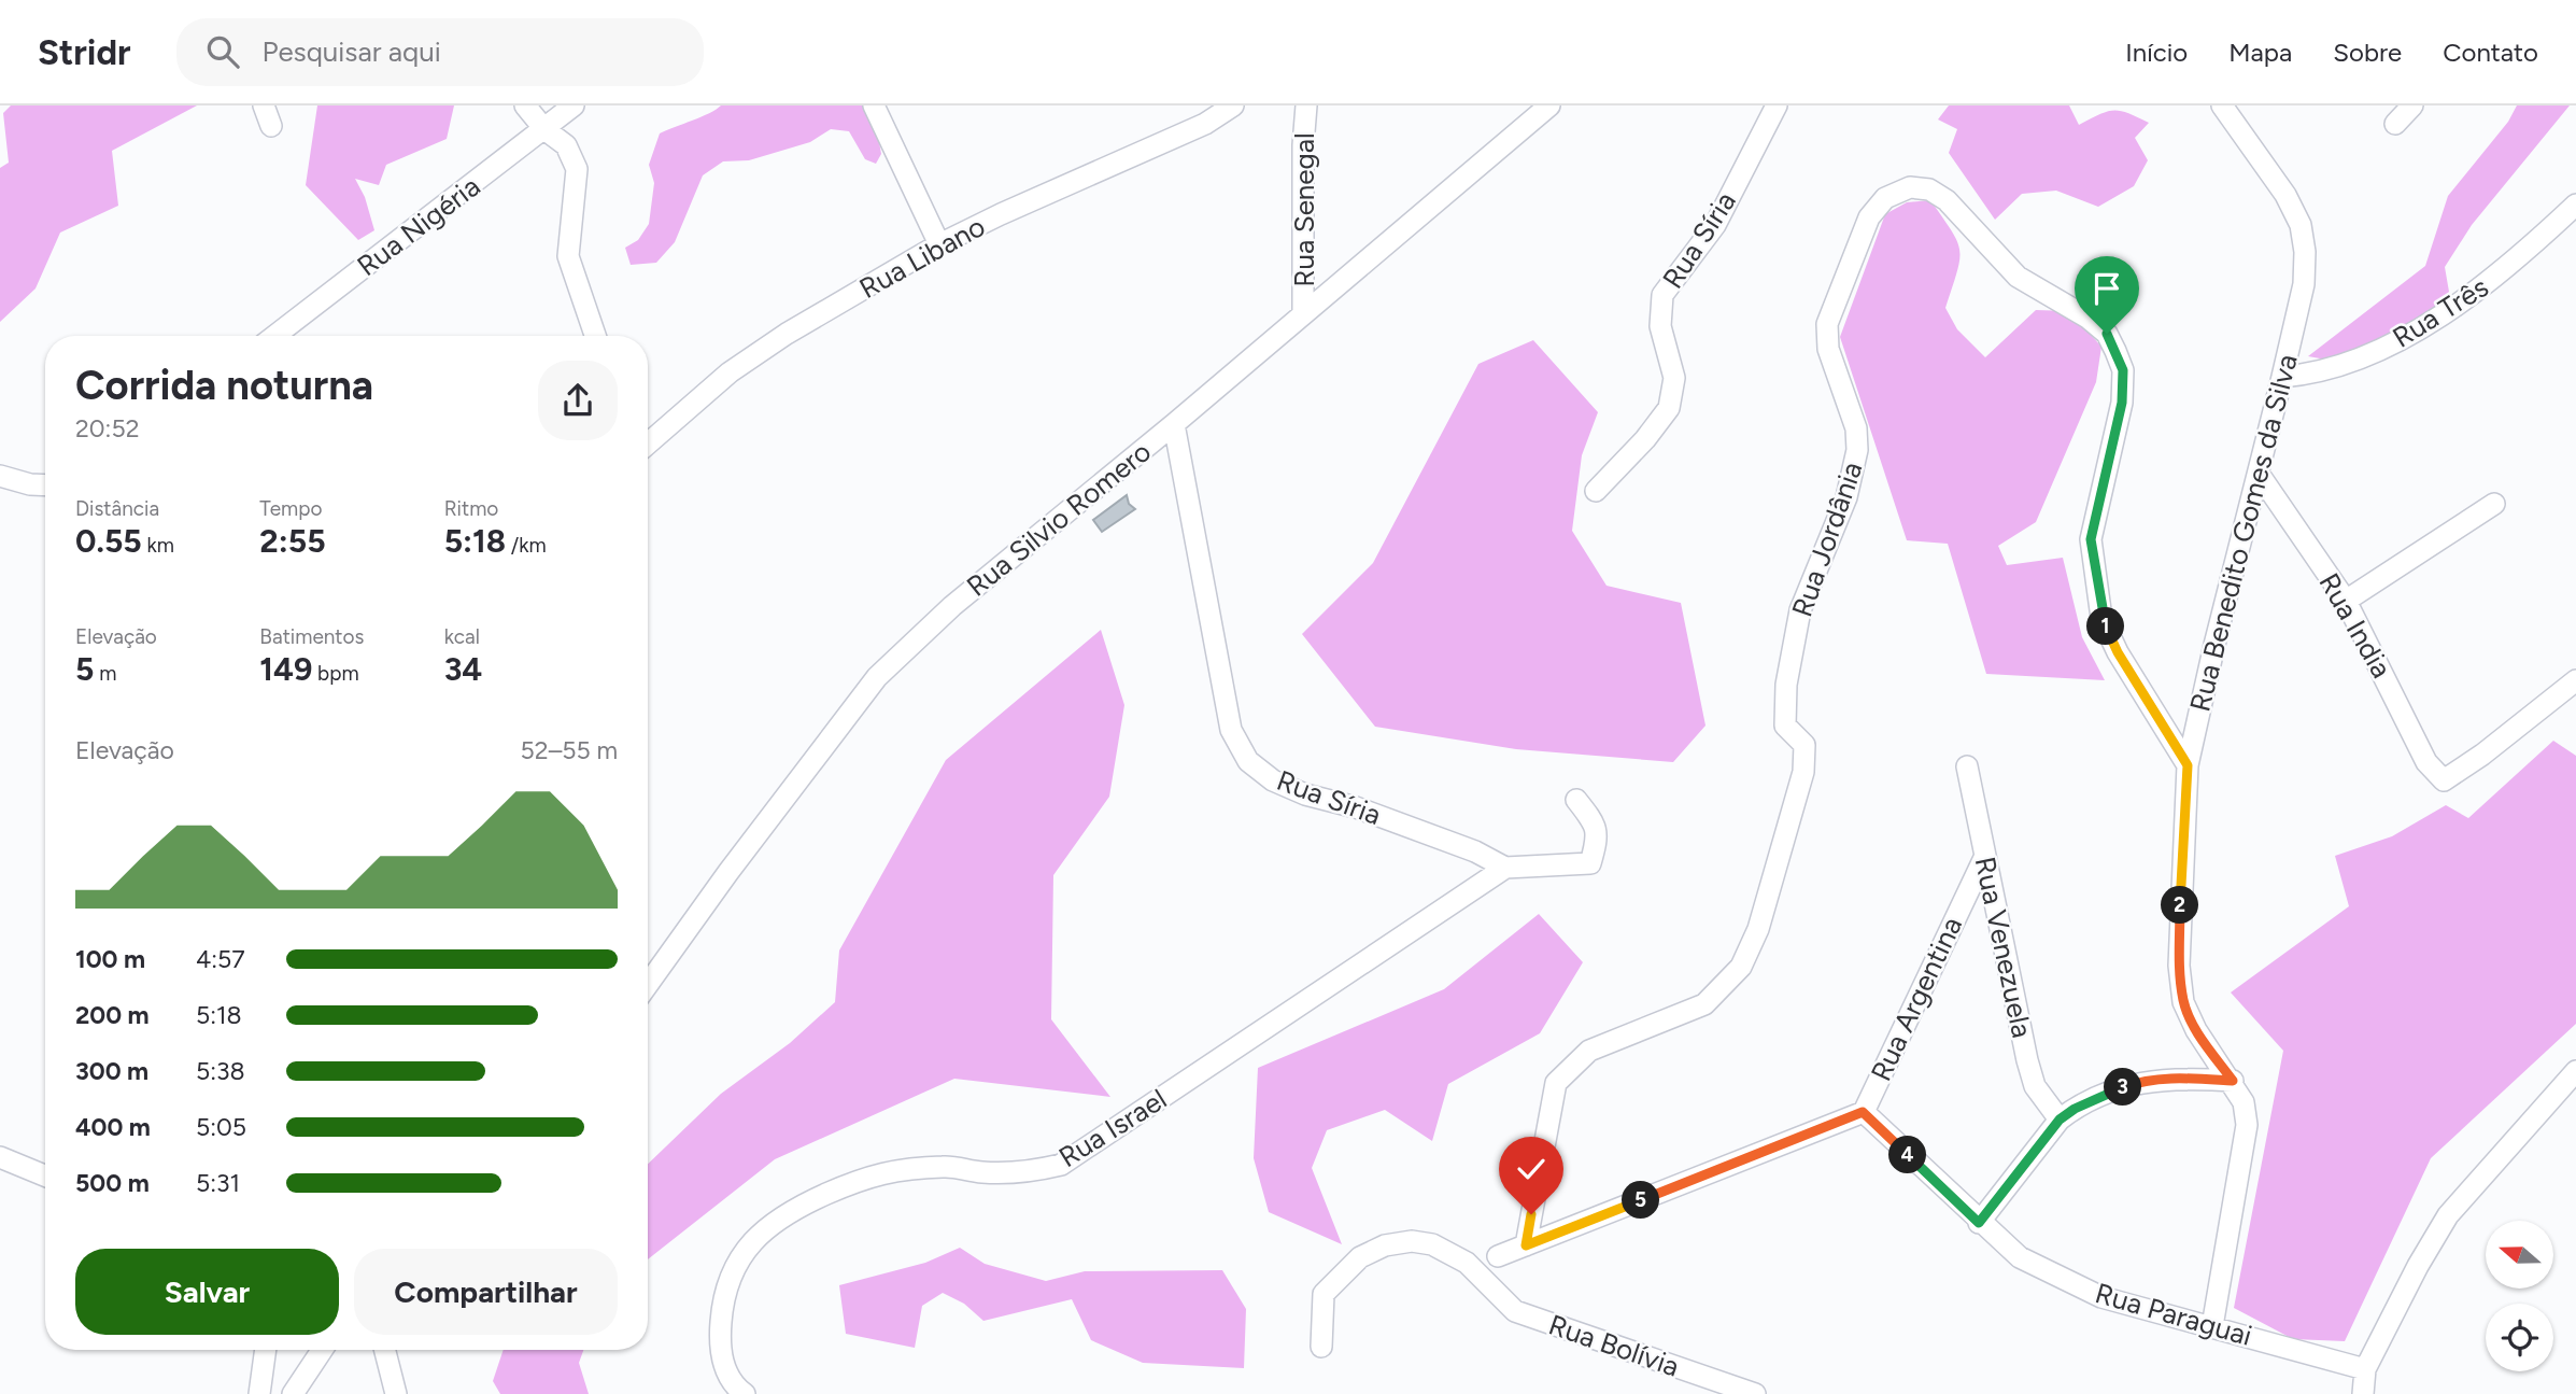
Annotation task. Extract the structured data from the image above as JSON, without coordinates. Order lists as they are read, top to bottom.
{
  "streets": {
    "street": [
      "Rua Senegal",
      "Rua Nigéria",
      "Rua Síria",
      "Rua Libano",
      "Rua Três",
      "Rua Silvio Romero",
      "Rua Benedito Gomes da Silva",
      "Rua Jordânia",
      "Rua India",
      "Rua Venezuela",
      "Rua Argentina",
      "Rua Israel",
      "Rua Paraguai",
      "Rua Bolívia"
    ]
  },
  "crossings": [
    ["Rua Senegal", "Rua Silvio Romero"],
    ["Rua Síria", "Rua Silvio Romero"],
    ["Rua Síria", "Rua Israel"],
    ["Rua Três", "Rua Benedito Gomes da Silva"],
    ["Rua Benedito Gomes da Silva", "Rua Jordânia"],
    ["Rua Benedito Gomes da Silva", "Rua India"],
    ["Rua Benedito Gomes da Silva", "Rua Paraguai"],
    ["Rua Jordânia", "Rua Argentina"],
    ["Rua Venezuela", "Rua Argentina"],
    ["Rua Argentina", "Rua Paraguai"]
  ],
  "north": "left",
  "page": {
    "header": "Stridr",
    "search": "Pesquisar aqui",
    "nav": [
      "Início",
      "Mapa",
      "Sobre",
      "Contato"
    ],
    "heading": ["Corrida noturna", "20:52"],
    "stats": [
      ["Distância", "0.55 km"],
      ["Tempo", "2:55"],
      ["Ritmo", "5:18 /km"],
      ["Elevação", "5 m"],
      ["Batimentos", "149 bpm"],
      ["kcal", "34"]
    ],
    "pins": [
      "1",
      "2",
      "3",
      "4",
      "5"
    ],
    "chart": ["Elevação", "52–55 m"],
    "list": [
      {
        "name": "100 m",
        "note": "4:57"
      },
      {
        "name": "200 m",
        "note": "5:18"
      },
      {
        "name": "300 m",
        "note": "5:38"
      },
      {
        "name": "400 m",
        "note": "5:05"
      },
      {
        "name": "500 m",
        "note": "5:31"
      }
    ],
    "buttons": ["Salvar", "Compartilhar"]
  }
}
